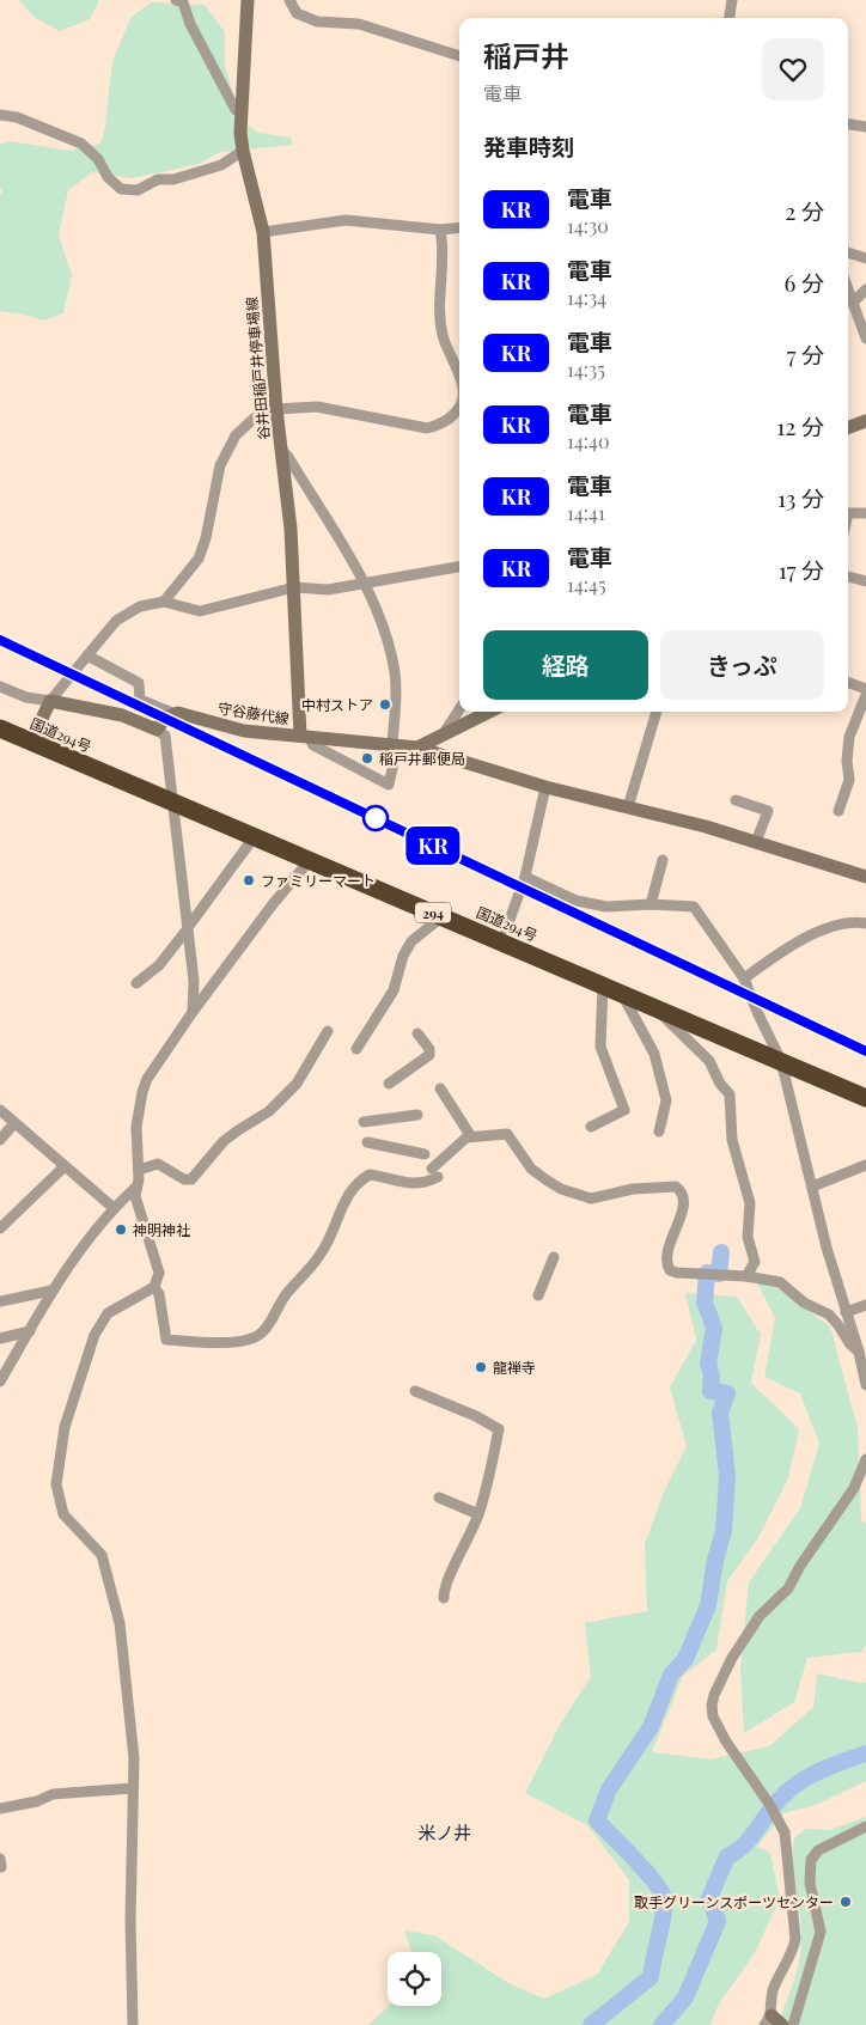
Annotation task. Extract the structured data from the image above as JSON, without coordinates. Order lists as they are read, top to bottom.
{
  "streets": {
    "highway": ["国道294号", "294"],
    "main road": ["谷井田稲戸井停車場線", "守谷藤代線"]
  },
  "crossings": [
    ["谷井田稲戸井停車場線", "守谷藤代線"]
  ],
  "districts": ["米ノ井"],
  "places": [
    "中村ストア",
    "稲戸井郵便局",
    "ファミリーマート",
    "神明神社",
    "龍禅寺",
    "取手グリーンスポーツセンター"
  ],
  "page": {
    "on_map": "KR",
    "heading": [
      ["稲戸井", "電車"],
      "発車時刻"
    ],
    "list": [
      {
        "mark": "KR",
        "name": "電車",
        "note": "14:30",
        "value": "2 分"
      },
      {
        "mark": "KR",
        "name": "電車",
        "note": "14:34",
        "value": "6 分"
      },
      {
        "mark": "KR",
        "name": "電車",
        "note": "14:35",
        "value": "7 分"
      },
      {
        "mark": "KR",
        "name": "電車",
        "note": "14:40",
        "value": "12 分"
      },
      {
        "mark": "KR",
        "name": "電車",
        "note": "14:41",
        "value": "13 分"
      },
      {
        "mark": "KR",
        "name": "電車",
        "note": "14:45",
        "value": "17 分"
      }
    ],
    "buttons": ["経路", "きっぷ"]
  }
}
